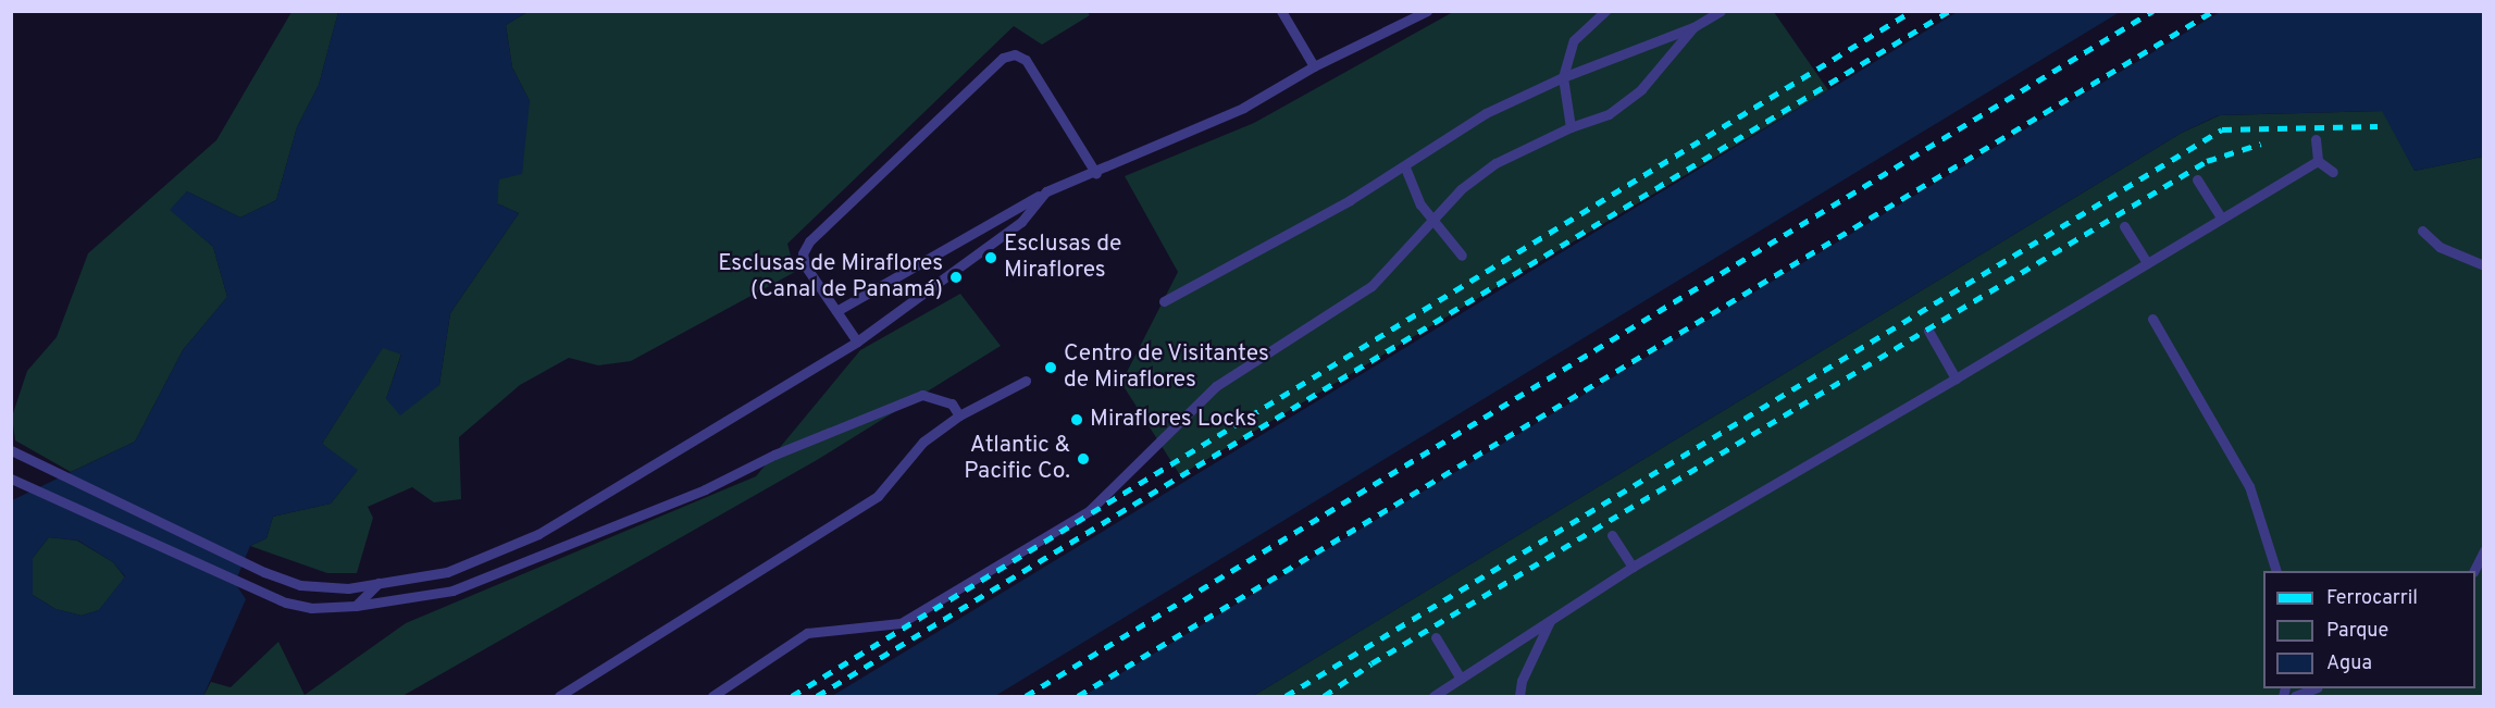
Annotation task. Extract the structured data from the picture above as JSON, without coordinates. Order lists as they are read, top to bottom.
{
  "places": [
    "Esclusas de Miraflores",
    "Esclusas de Miraflores (Canal de Panamá)",
    "Centro de Visitantes de Miraflores",
    "Miraflores Locks",
    "Atlantic & Pacific Co."
  ],
  "legend": ["Ferrocarril", "Parque", "Agua"]
}
